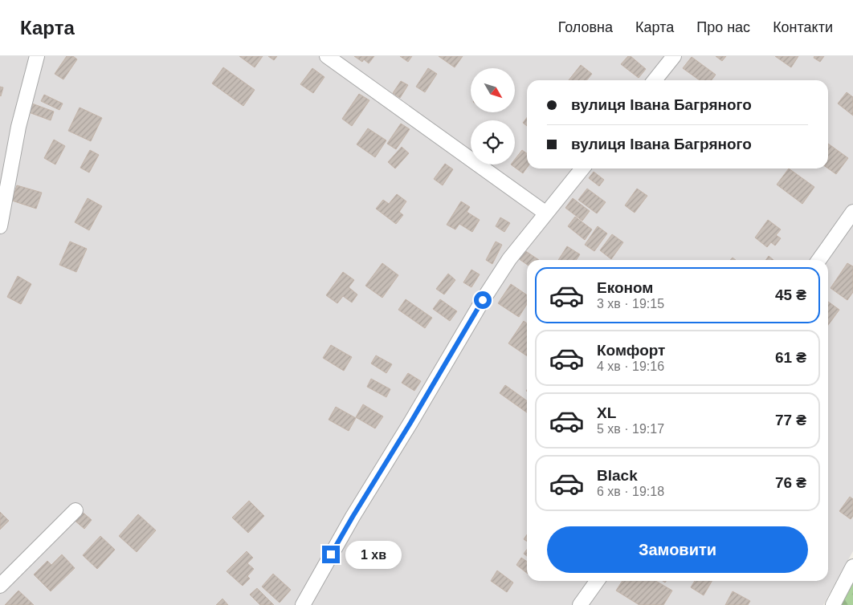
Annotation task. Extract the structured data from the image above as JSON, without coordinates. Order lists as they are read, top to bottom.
{
  "north": "bottom right",
  "page": {
    "header": "Карта",
    "nav": [
      "Головна",
      "Карта",
      "Про нас",
      "Контакти"
    ],
    "banner": ["вулиця Івана Багряного", "вулиця Івана Багряного"],
    "list": [
      {
        "name": "Економ",
        "note": "3 хв · 19:15",
        "value": "45 ₴"
      },
      {
        "name": "Комфорт",
        "note": "4 хв · 19:16",
        "value": "61 ₴"
      },
      {
        "name": "XL",
        "note": "5 хв · 19:17",
        "value": "77 ₴"
      },
      {
        "name": "Black",
        "note": "6 хв · 19:18",
        "value": "76 ₴"
      }
    ],
    "buttons": "Замовити",
    "bubble": "1 хв"
  }
}
